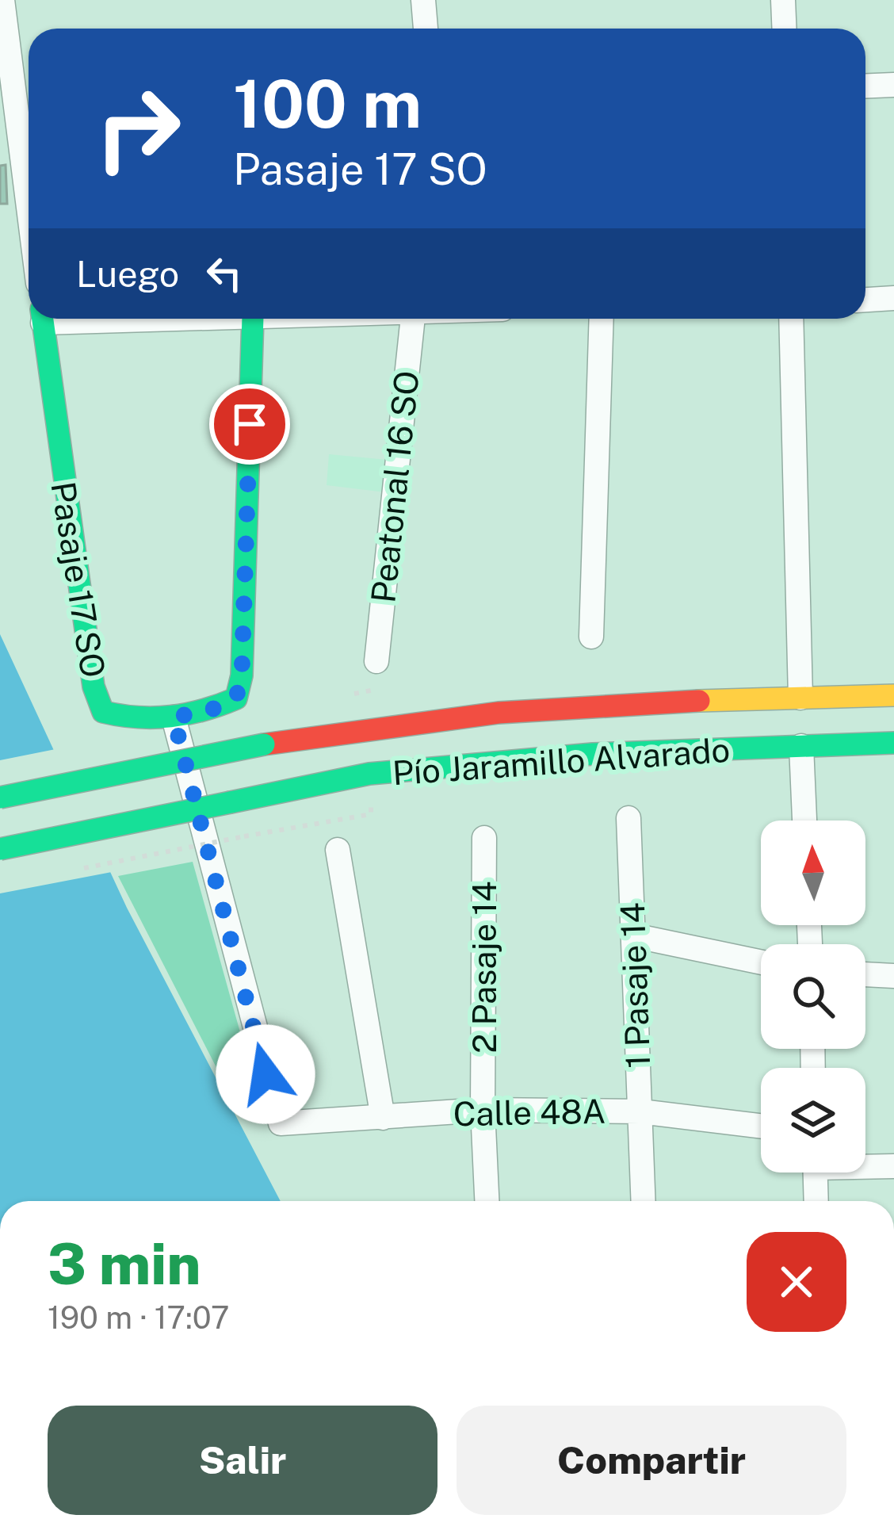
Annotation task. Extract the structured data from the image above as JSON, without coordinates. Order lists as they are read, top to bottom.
{
  "streets": {
    "main road": ["Pasaje 17 SO", "Pío Jaramillo Alvarado"],
    "street": [
      "Peatonal 16 SO",
      "2 Pasaje 14",
      "1 Pasaje 14",
      "Calle 48A"
    ]
  },
  "crossings": [
    ["Pasaje 17 SO", "Calle 48A"],
    ["2 Pasaje 14", "Calle 48A"],
    ["1 Pasaje 14", "Calle 48A"]
  ],
  "north": "top",
  "page": {
    "turn": ["100 m", "Pasaje 17 SO"],
    "then": "Luego",
    "heading": ["3 min", "190 m · 17:07"],
    "buttons": ["Salir", "Compartir"]
  }
}
